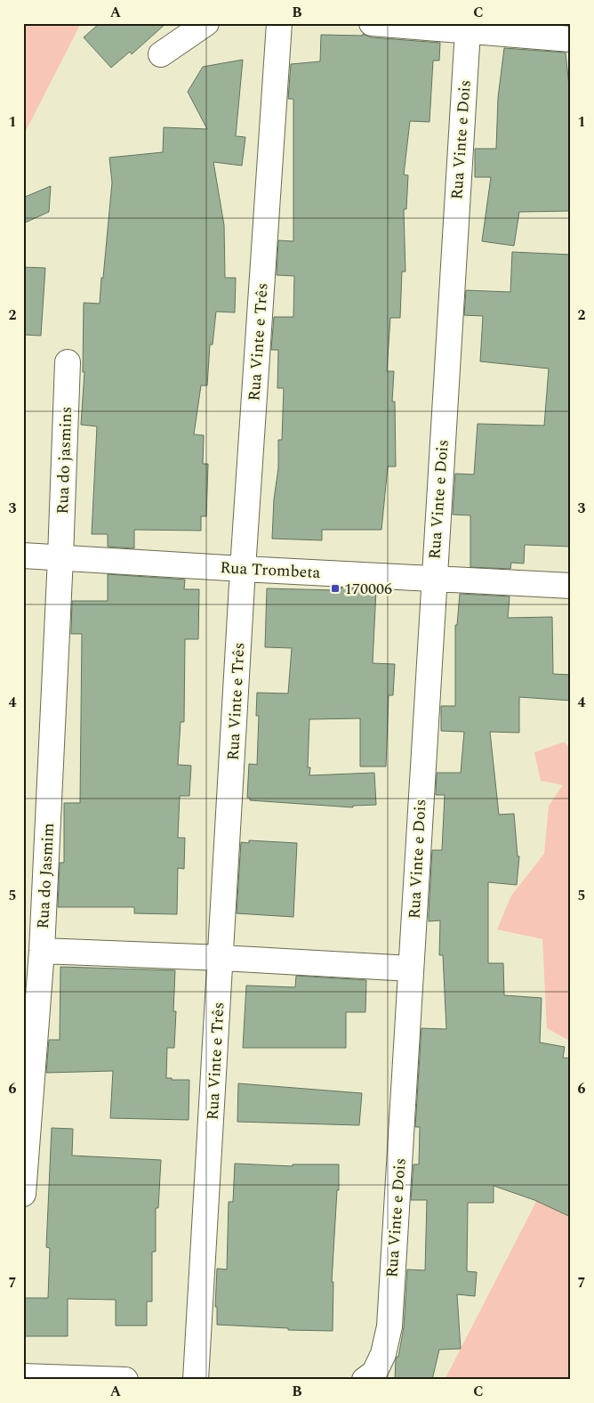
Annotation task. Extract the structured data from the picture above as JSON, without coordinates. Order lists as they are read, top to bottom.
{
  "streets": {
    "street": [
      "Rua Vinte e Dois",
      "Rua Vinte e Três",
      "Rua do jasmins",
      "Rua Trombeta",
      "Rua do Jasmim"
    ]
  },
  "crossings": [
    ["Rua Vinte e Dois", "Rua Trombeta"],
    ["Rua Vinte e Três", "Rua Trombeta"],
    ["Rua do jasmins", "Rua Trombeta"],
    ["Rua do jasmins", "Rua do Jasmim"],
    ["Rua Trombeta", "Rua do Jasmim"]
  ],
  "places": {
    "transit": ["170006"]
  },
  "grid": {
    "columns": ["A", "B", "C"],
    "rows": [
      "1",
      "2",
      "3",
      "4",
      "5",
      "6",
      "7"
    ]
  }
}
